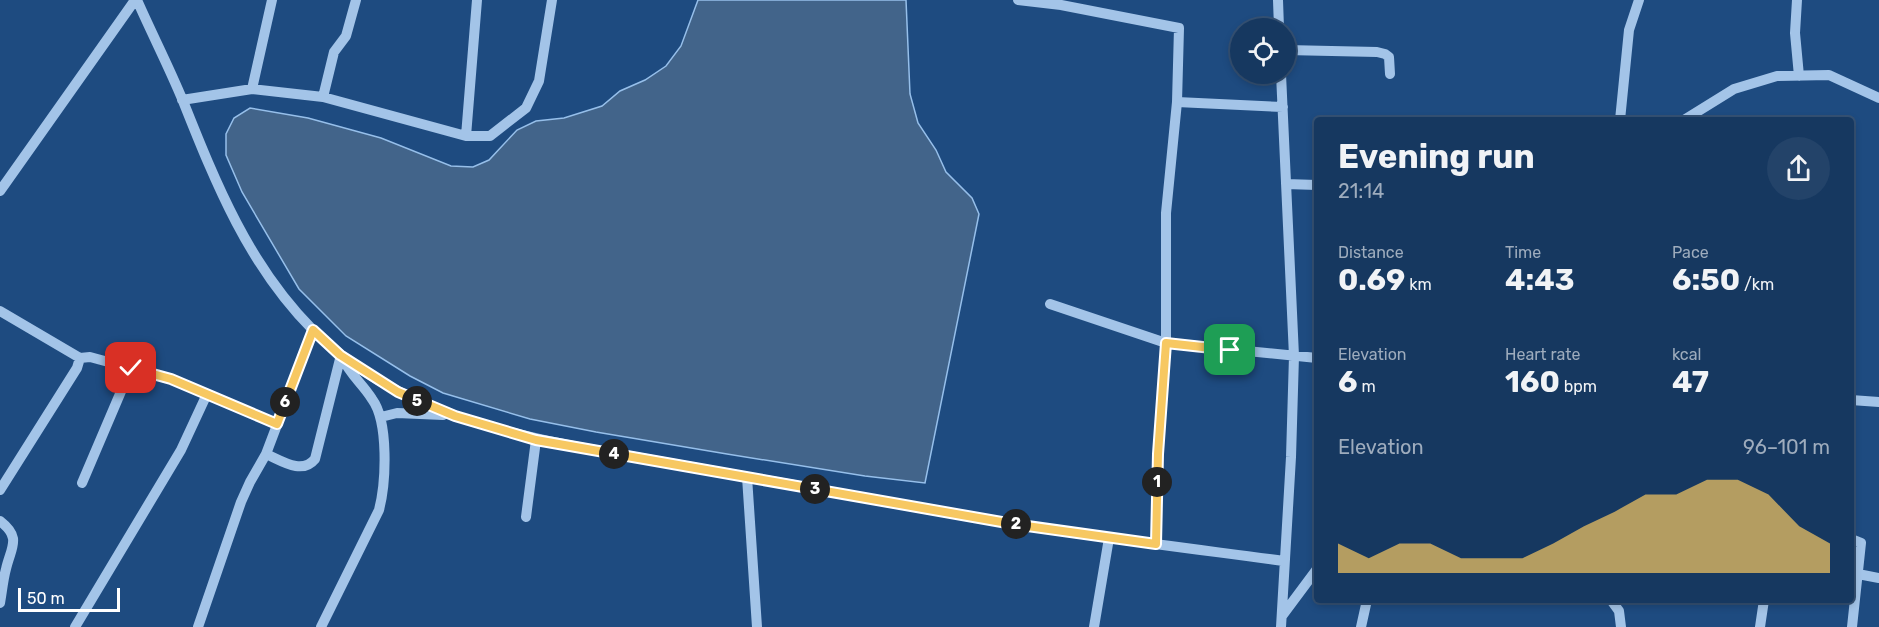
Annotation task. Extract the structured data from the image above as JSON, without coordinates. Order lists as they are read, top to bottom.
{
  "scale_bar": "50 m",
  "page": {
    "heading": ["Evening run", "21:14"],
    "stats": [
      ["Distance", "0.69 km"],
      ["Time", "4:43"],
      ["Pace", "6:50 /km"],
      ["Elevation", "6 m"],
      ["Heart rate", "160 bpm"],
      ["kcal", "47"]
    ],
    "pins": [
      "5",
      "6",
      "4",
      "1",
      "3",
      "2"
    ],
    "chart": ["Elevation", "96–101 m"],
    "scale": "50 m"
  }
}
